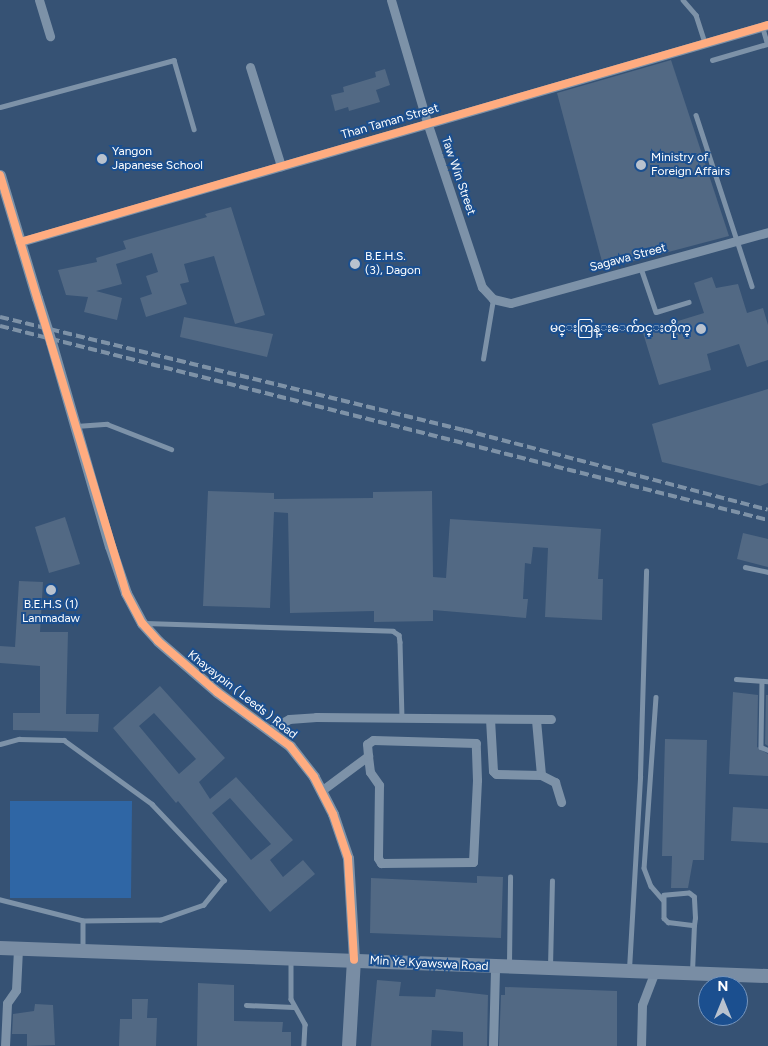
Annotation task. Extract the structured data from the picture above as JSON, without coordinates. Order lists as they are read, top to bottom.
{
  "streets": {
    "main road": ["Min Ye Kyawswa Road"],
    "street": [
      "Than Taman Street",
      "Taw Win Street",
      "Sagawa Street",
      "Khayaypin ( Leeds ) Road"
    ]
  },
  "crossings": [
    ["Than Taman Street", "Taw Win Street"],
    ["Than Taman Street", "Khayaypin ( Leeds ) Road"],
    ["Taw Win Street", "Sagawa Street"],
    ["Khayaypin ( Leeds ) Road", "Min Ye Kyawswa Road"]
  ],
  "places": [
    "Yangon Japanese School",
    "Ministry of Foreign Affairs",
    "B.E.H.S. (3), Dagon",
    "မင္းကြန္းေက်ာင္းတိုက္",
    "B.E.H.S (1) Lanmadaw"
  ],
  "north": "top"
}
